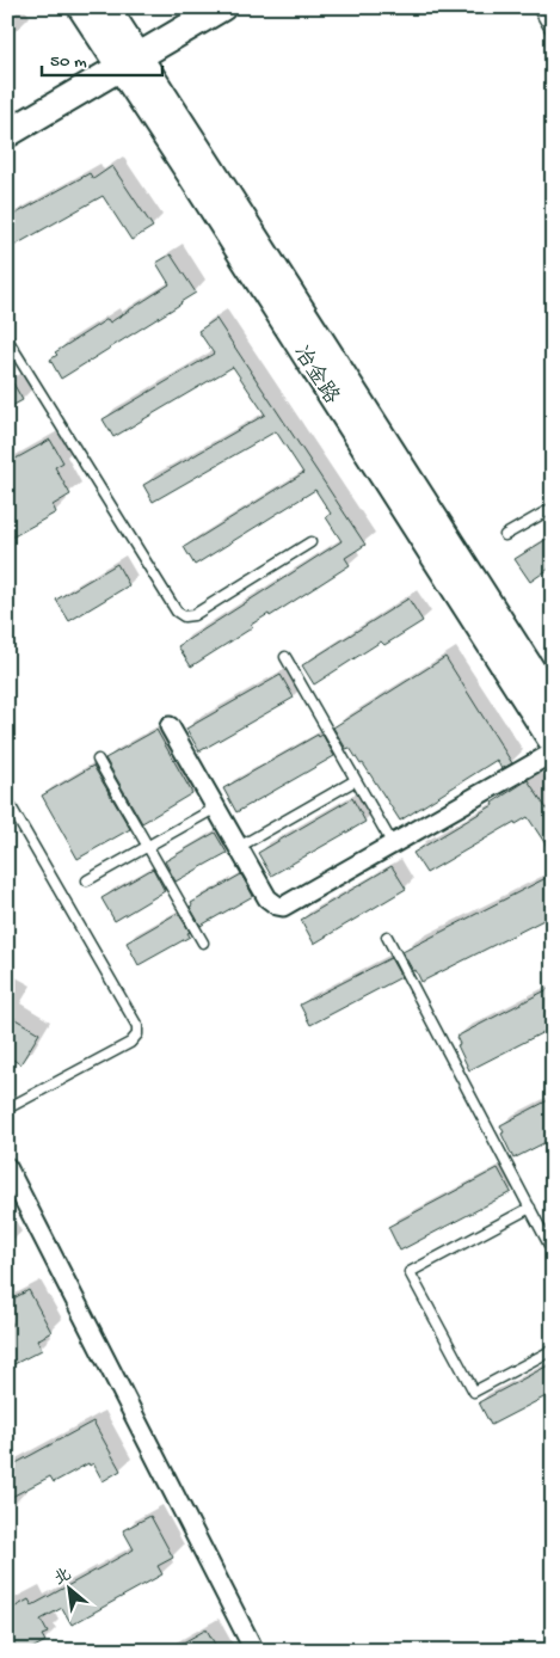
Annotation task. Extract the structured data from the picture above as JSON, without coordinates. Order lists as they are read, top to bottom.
{
  "streets": {
    "street": ["冶金路"]
  },
  "scale_bar": "50 m",
  "north": "top left"
}
